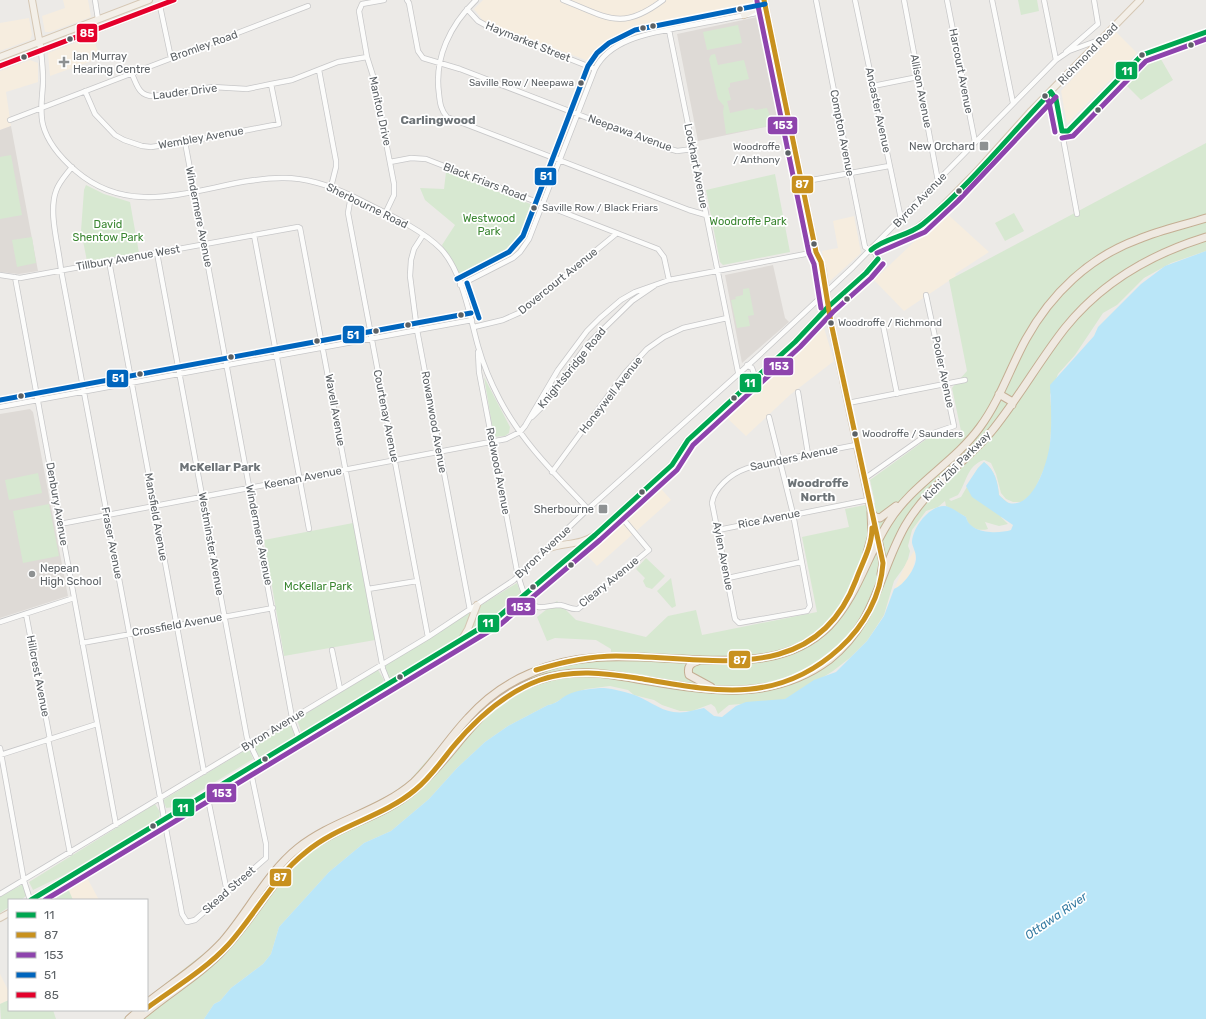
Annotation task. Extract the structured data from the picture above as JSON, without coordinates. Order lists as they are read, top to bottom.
{
  "streets": {
    "highway": ["Kichi Zībī Parkway"],
    "main road": ["Richmond Road"],
    "street": [
      "Haymarket Street",
      "Bromley Road",
      "Harcourt Avenue",
      "Allison Avenue",
      "Lauder Drive",
      "Ancaster Avenue",
      "Manitou Drive",
      "Neepawa Avenue",
      "Compton Avenue",
      "Wembley Avenue",
      "Lockhart Avenue",
      "Black Friars Road",
      "Byron Avenue",
      "Sherbourne Road",
      "Windermere Avenue",
      "Tillbury Avenue West",
      "Dovercourt Avenue",
      "Knightsbridge Road",
      "Pooler Avenue",
      "Honeywell Avenue",
      "Wavell Avenue",
      "Courtenay Avenue",
      "Rowanwood Avenue",
      "Saunders Avenue",
      "Redwood Avenue",
      "Keenan Avenue",
      "Denbury Avenue",
      "Mansfield Avenue",
      "Rice Avenue",
      "Fraser Avenue",
      "Westminster Avenue",
      "Aylen Avenue",
      "Cleary Avenue",
      "Crossfield Avenue",
      "Hillcrest Avenue",
      "Skead Street"
    ]
  },
  "crossings": [
    ["Bromley Road", "Lauder Drive"],
    ["Bromley Road", "Wembley Avenue"],
    ["Bromley Road", "Sherbourne Road"],
    ["Richmond Road", "Compton Avenue"],
    ["Richmond Road", "Byron Avenue"],
    ["Harcourt Avenue", "Byron Avenue"],
    ["Allison Avenue", "Byron Avenue"],
    ["Lauder Drive", "Manitou Drive"],
    ["Lauder Drive", "Wembley Avenue"],
    ["Ancaster Avenue", "Byron Avenue"],
    ["Manitou Drive", "Black Friars Road"],
    ["Manitou Drive", "Sherbourne Road"],
    ["Neepawa Avenue", "Lockhart Avenue"],
    ["Compton Avenue", "Byron Avenue"],
    ["Wembley Avenue", "Windermere Avenue"],
    ["Lockhart Avenue", "Byron Avenue"],
    ["Lockhart Avenue", "Knightsbridge Road"],
    ["Lockhart Avenue", "Honeywell Avenue"],
    ["Black Friars Road", "Dovercourt Avenue"],
    ["Black Friars Road", "Knightsbridge Road"],
    ["Byron Avenue", "Sherbourne Road"],
    ["Byron Avenue", "Windermere Avenue"],
    ["Byron Avenue", "Wavell Avenue"],
    ["Byron Avenue", "Courtenay Avenue"],
    ["Byron Avenue", "Rowanwood Avenue"],
    ["Byron Avenue", "Redwood Avenue"],
    ["Byron Avenue", "Denbury Avenue"],
    ["Byron Avenue", "Mansfield Avenue"],
    ["Byron Avenue", "Fraser Avenue"],
    ["Byron Avenue", "Westminster Avenue"],
    ["Byron Avenue", "Hillcrest Avenue"],
    ["Sherbourne Road", "Windermere Avenue"],
    ["Sherbourne Road", "Dovercourt Avenue"],
    ["Sherbourne Road", "Knightsbridge Road"],
    ["Sherbourne Road", "Honeywell Avenue"],
    ["Sherbourne Road", "Courtenay Avenue"],
    ["Sherbourne Road", "Rowanwood Avenue"],
    ["Sherbourne Road", "Redwood Avenue"],
    ["Sherbourne Road", "Keenan Avenue"],
    ["Sherbourne Road", "Fraser Avenue"],
    ["Windermere Avenue", "Tillbury Avenue West"],
    ["Windermere Avenue", "Keenan Avenue"],
    ["Windermere Avenue", "Crossfield Avenue"],
    ["Tillbury Avenue West", "Wavell Avenue"],
    ["Tillbury Avenue West", "Denbury Avenue"],
    ["Tillbury Avenue West", "Mansfield Avenue"],
    ["Tillbury Avenue West", "Fraser Avenue"],
    ["Tillbury Avenue West", "Westminster Avenue"],
    ["Knightsbridge Road", "Keenan Avenue"],
    ["Wavell Avenue", "Keenan Avenue"],
    ["Courtenay Avenue", "Keenan Avenue"],
    ["Rowanwood Avenue", "Keenan Avenue"],
    ["Saunders Avenue", "Aylen Avenue"],
    ["Redwood Avenue", "Keenan Avenue"],
    ["Redwood Avenue", "Cleary Avenue"],
    ["Keenan Avenue", "Denbury Avenue"],
    ["Keenan Avenue", "Mansfield Avenue"],
    ["Keenan Avenue", "Fraser Avenue"],
    ["Keenan Avenue", "Westminster Avenue"],
    ["Denbury Avenue", "Crossfield Avenue"],
    ["Mansfield Avenue", "Crossfield Avenue"],
    ["Rice Avenue", "Aylen Avenue"],
    ["Fraser Avenue", "Crossfield Avenue"],
    ["Fraser Avenue", "Skead Street"],
    ["Westminster Avenue", "Crossfield Avenue"]
  ],
  "districts": ["Carlingwood", "McKellar Park", "Woodroffe North"],
  "water": ["Ottawa River"],
  "parks": [
    "Westwood Park",
    "Woodroffe Park",
    "David Shentow Park",
    "McKellar Park"
  ],
  "places": {
    "health": ["Ian Murray Hearing Centre"],
    "other": [
      "Saville Row / Neepawa",
      "Woodroffe / Anthony",
      "Saville Row / Black Friars",
      "Woodroffe / Richmond",
      "Woodroffe / Saunders",
      "Nepean High School"
    ],
    "transit": ["New Orchard", "Sherbourne"]
  },
  "lines": [
    "transit line 87",
    "transit line 85",
    "transit line 153",
    "transit line 51",
    "transit line 11"
  ],
  "legend": [
    "11",
    "87",
    "153",
    "51",
    "85"
  ]
}
